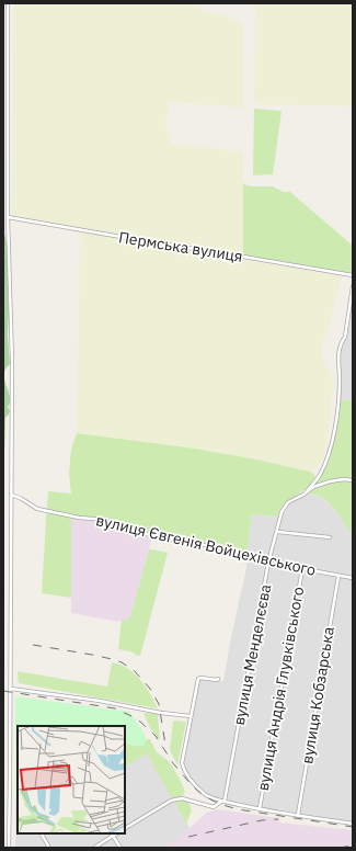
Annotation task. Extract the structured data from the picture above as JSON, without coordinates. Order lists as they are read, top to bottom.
{
  "streets": {
    "street": [
      "Пермська вулиця",
      "вулиця Євгенія Войцехівського",
      "вулиця Менделєєва",
      "вулиця Андрія Глувківського",
      "вулиця Кобзарська"
    ]
  },
  "crossings": [
    ["вулиця Євгенія Войцехівського", "вулиця Менделєєва"],
    ["вулиця Євгенія Войцехівського", "вулиця Андрія Глувківського"],
    ["вулиця Євгенія Войцехівського", "вулиця Кобзарська"]
  ]
}
